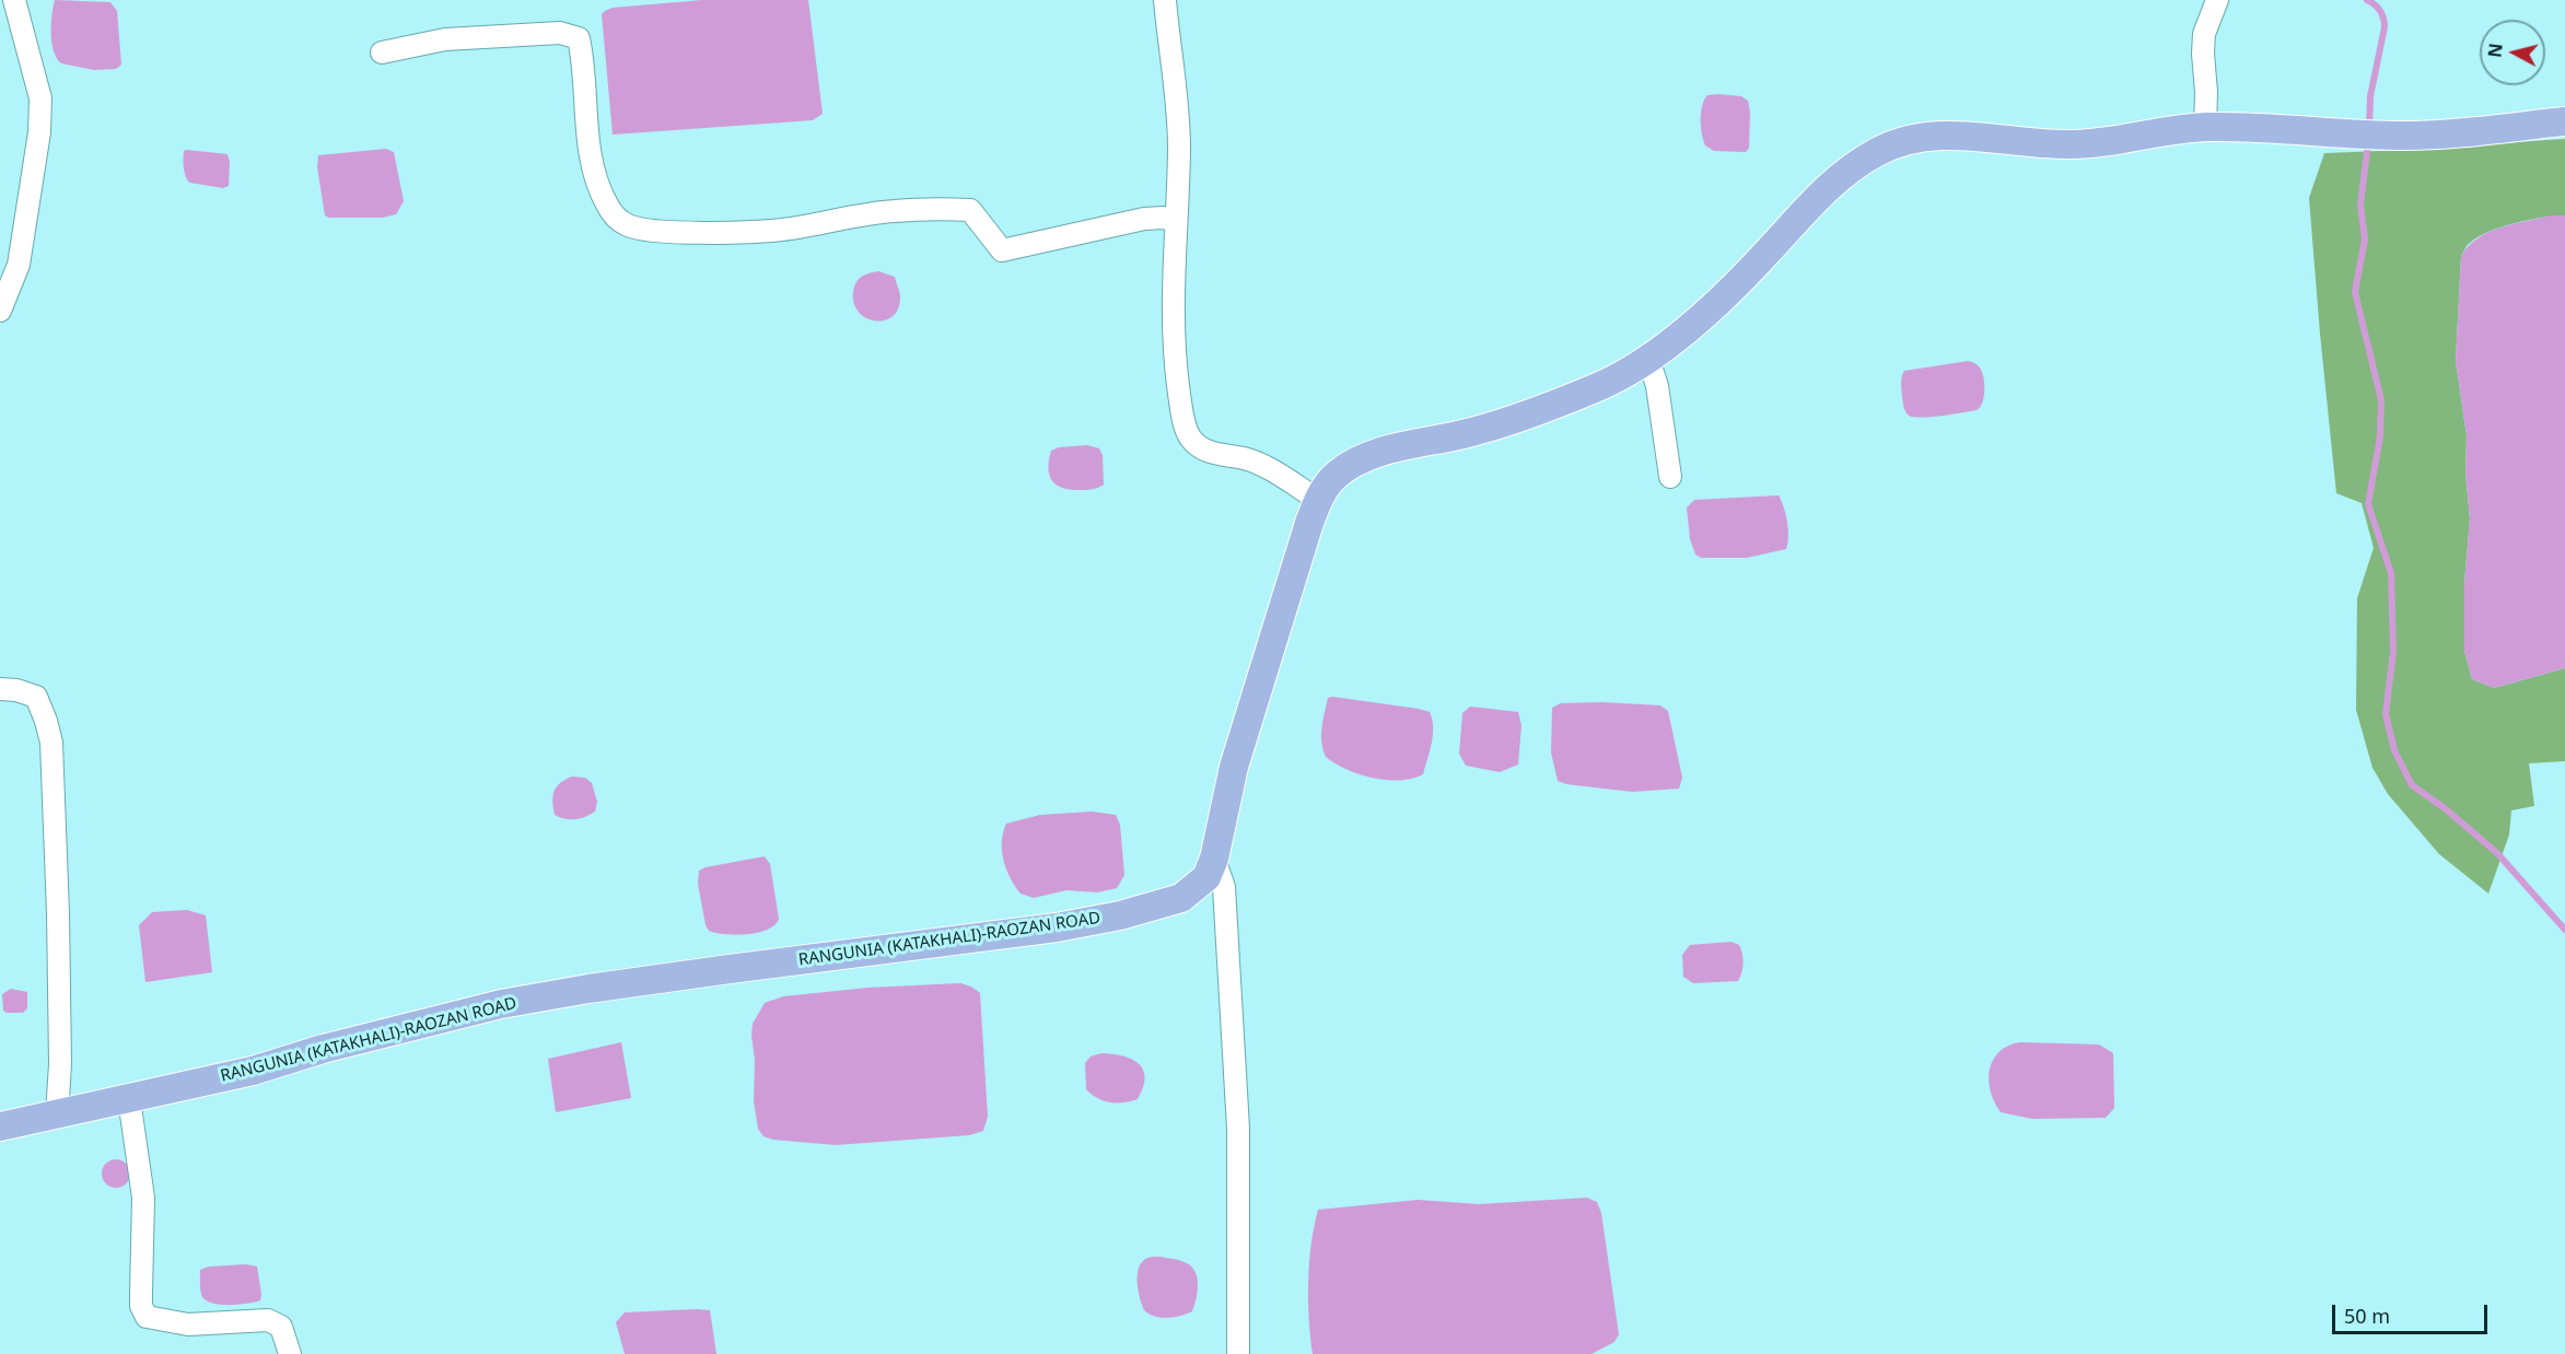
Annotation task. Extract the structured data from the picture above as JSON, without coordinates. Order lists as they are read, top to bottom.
{
  "streets": {
    "main road": ["RANGUNIA (KATAKHALI)-RAOZAN ROAD"]
  },
  "scale_bar": "50 m",
  "north": "left"
}
